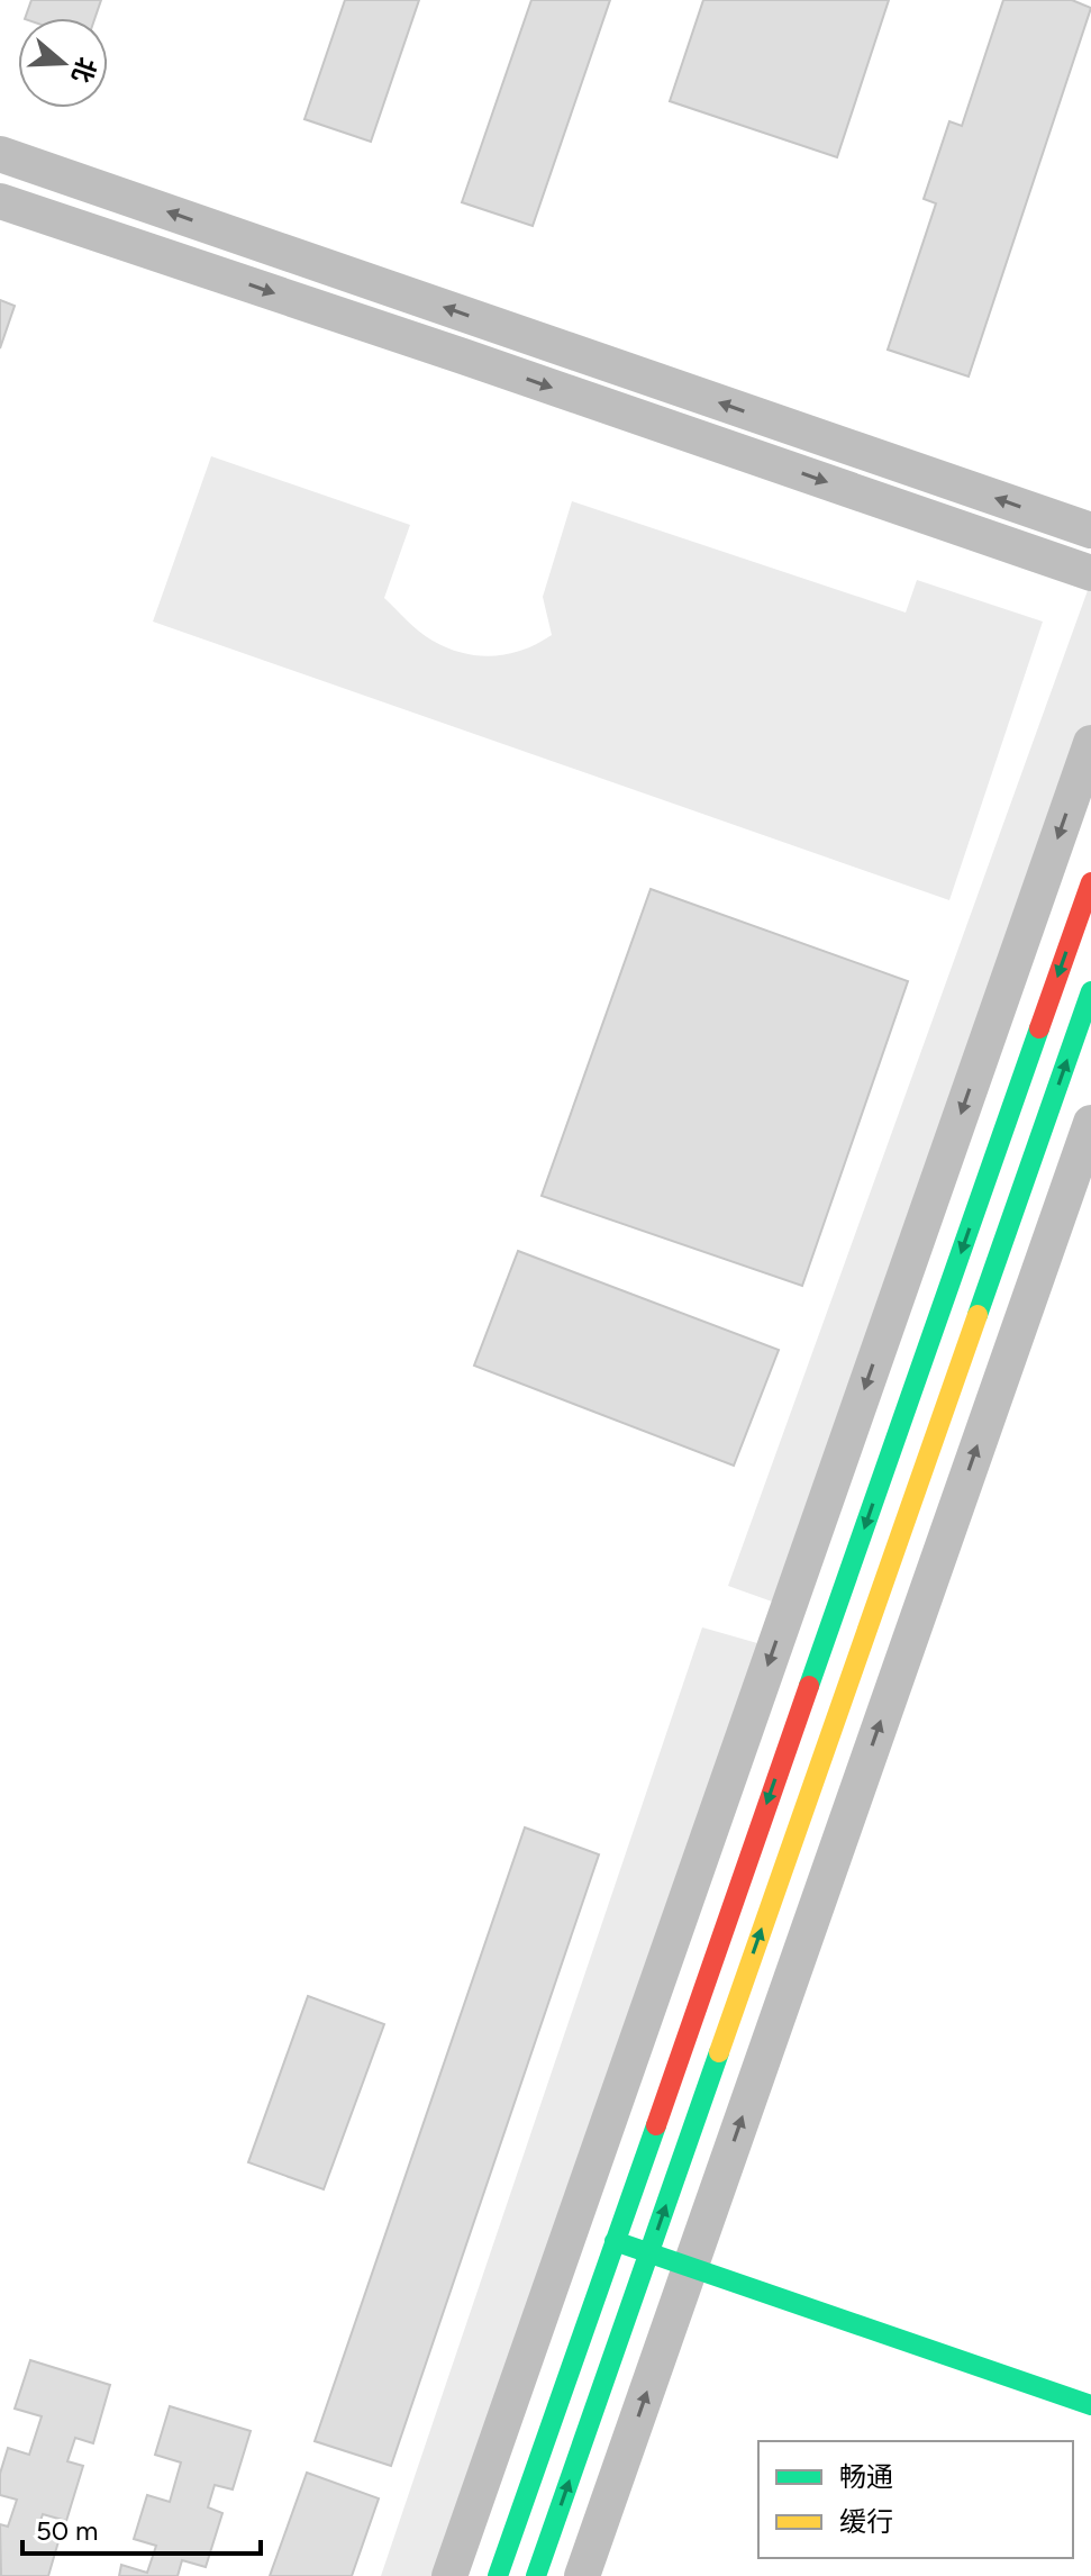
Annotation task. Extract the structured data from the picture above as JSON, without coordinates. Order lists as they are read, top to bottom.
{
  "legend": ["畅通", "缓行"],
  "scale_bar": "50 m",
  "north": "right"
}
